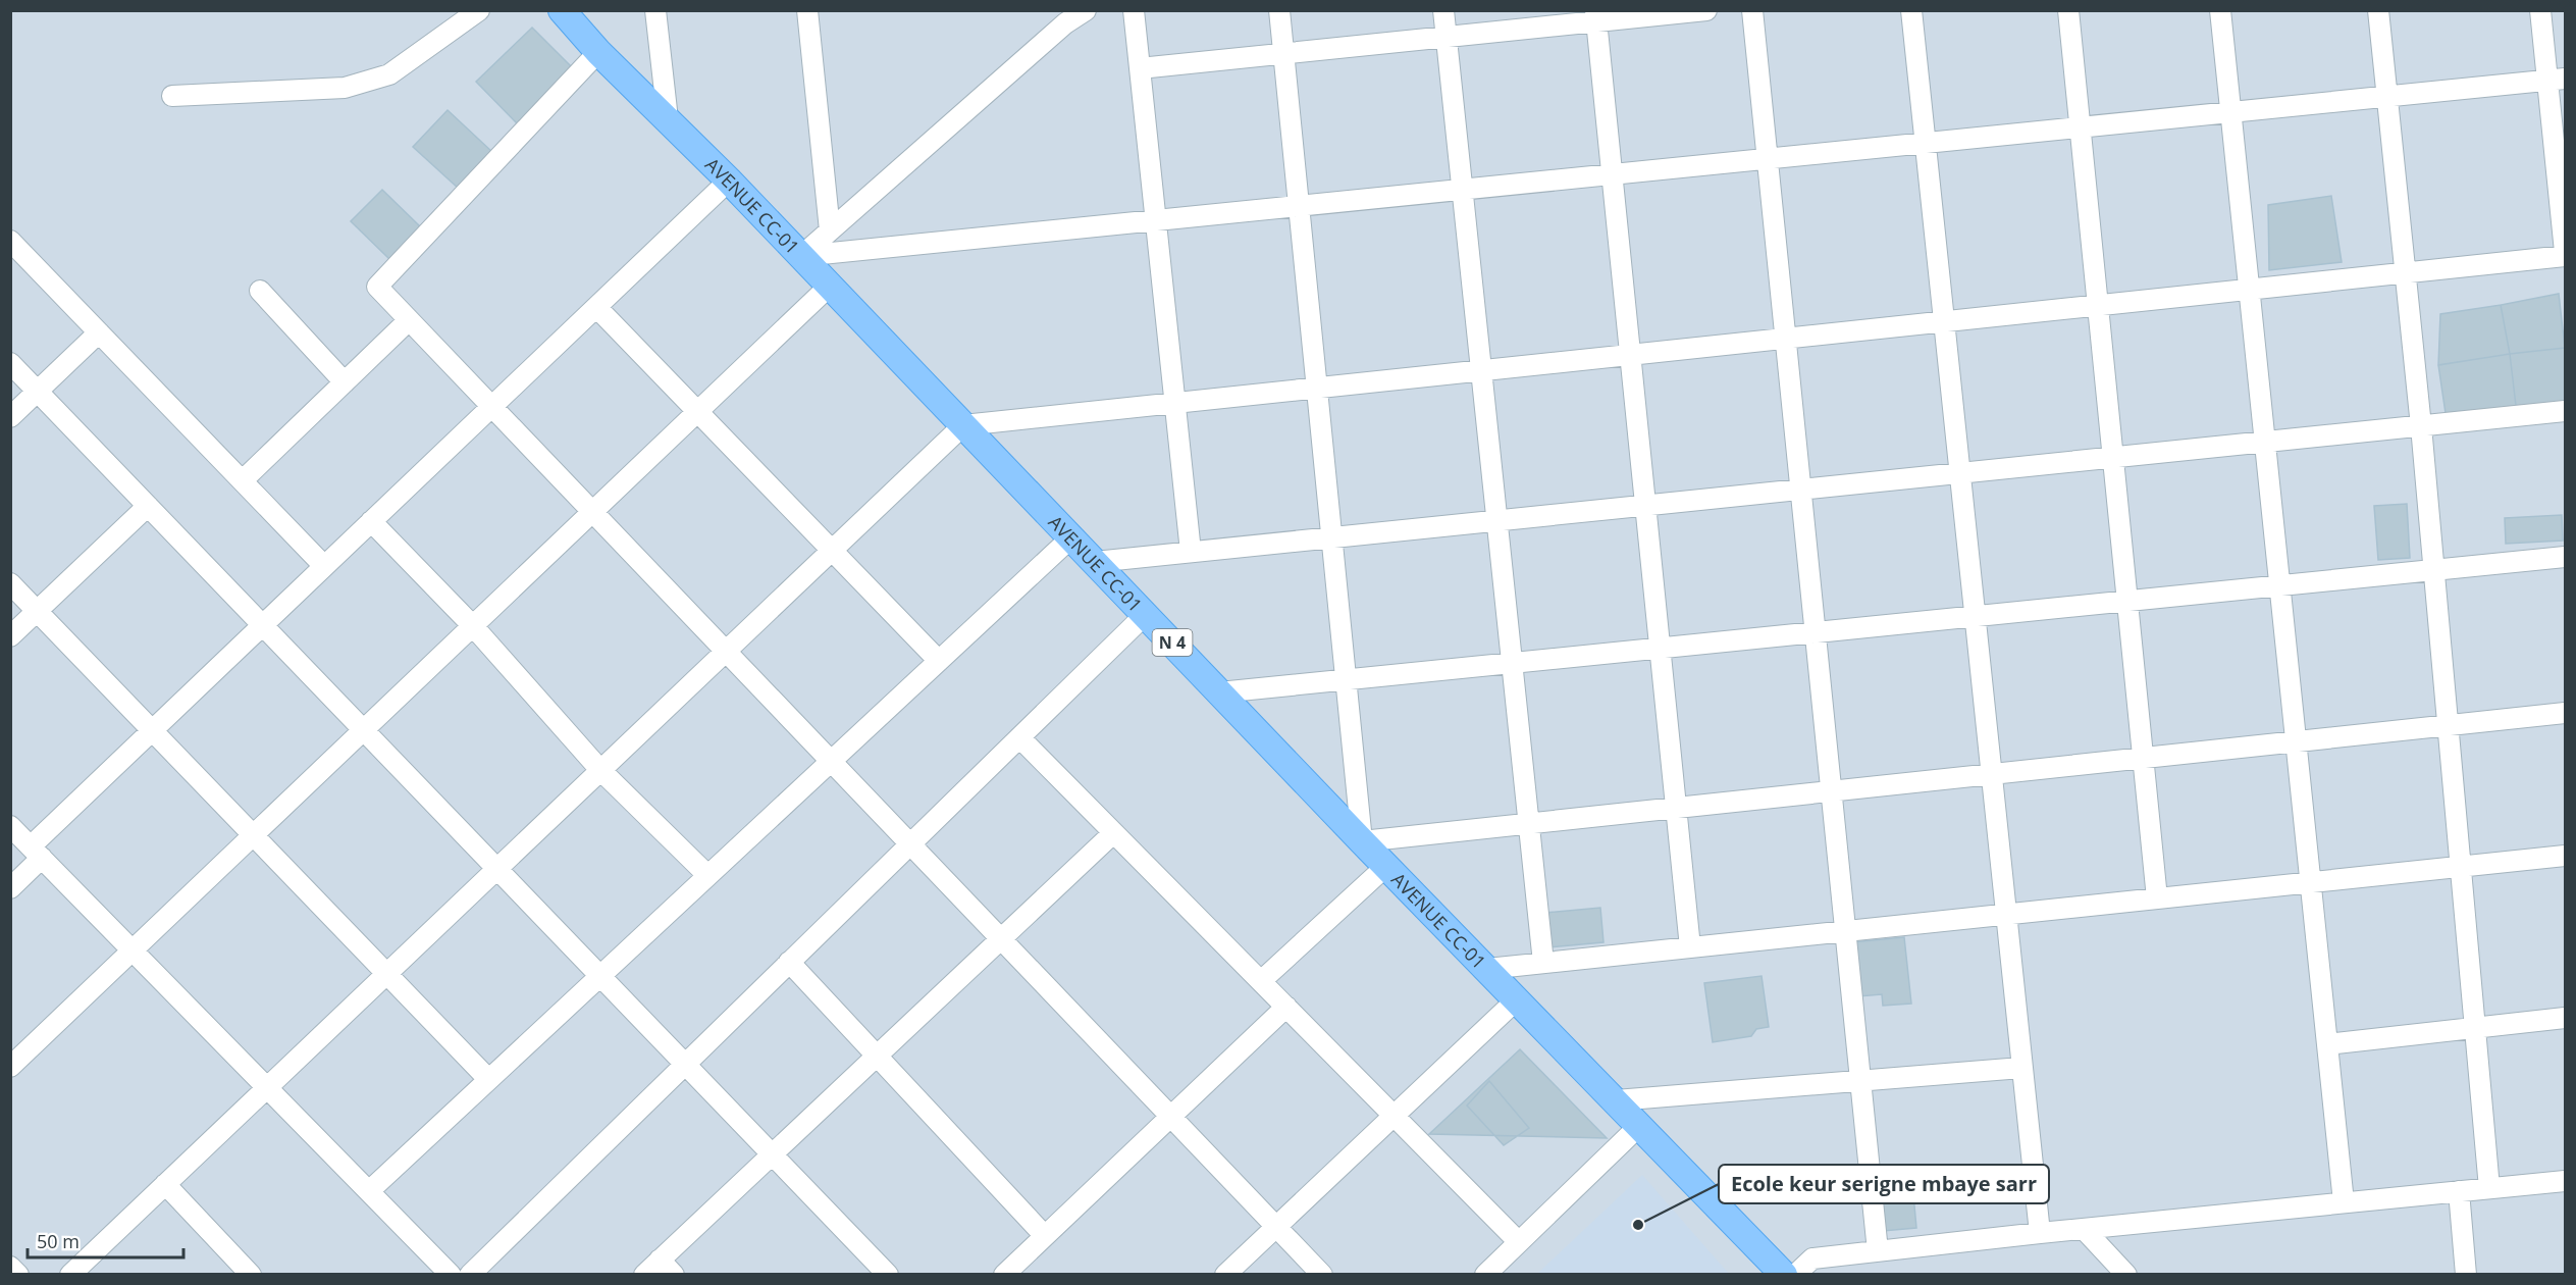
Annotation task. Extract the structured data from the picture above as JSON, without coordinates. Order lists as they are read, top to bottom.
{
  "streets": {
    "main road": ["AVENUE CC-01", "N 4"]
  },
  "places": ["Ecole keur serigne mbaye sarr"],
  "scale_bar": "50 m"
}
